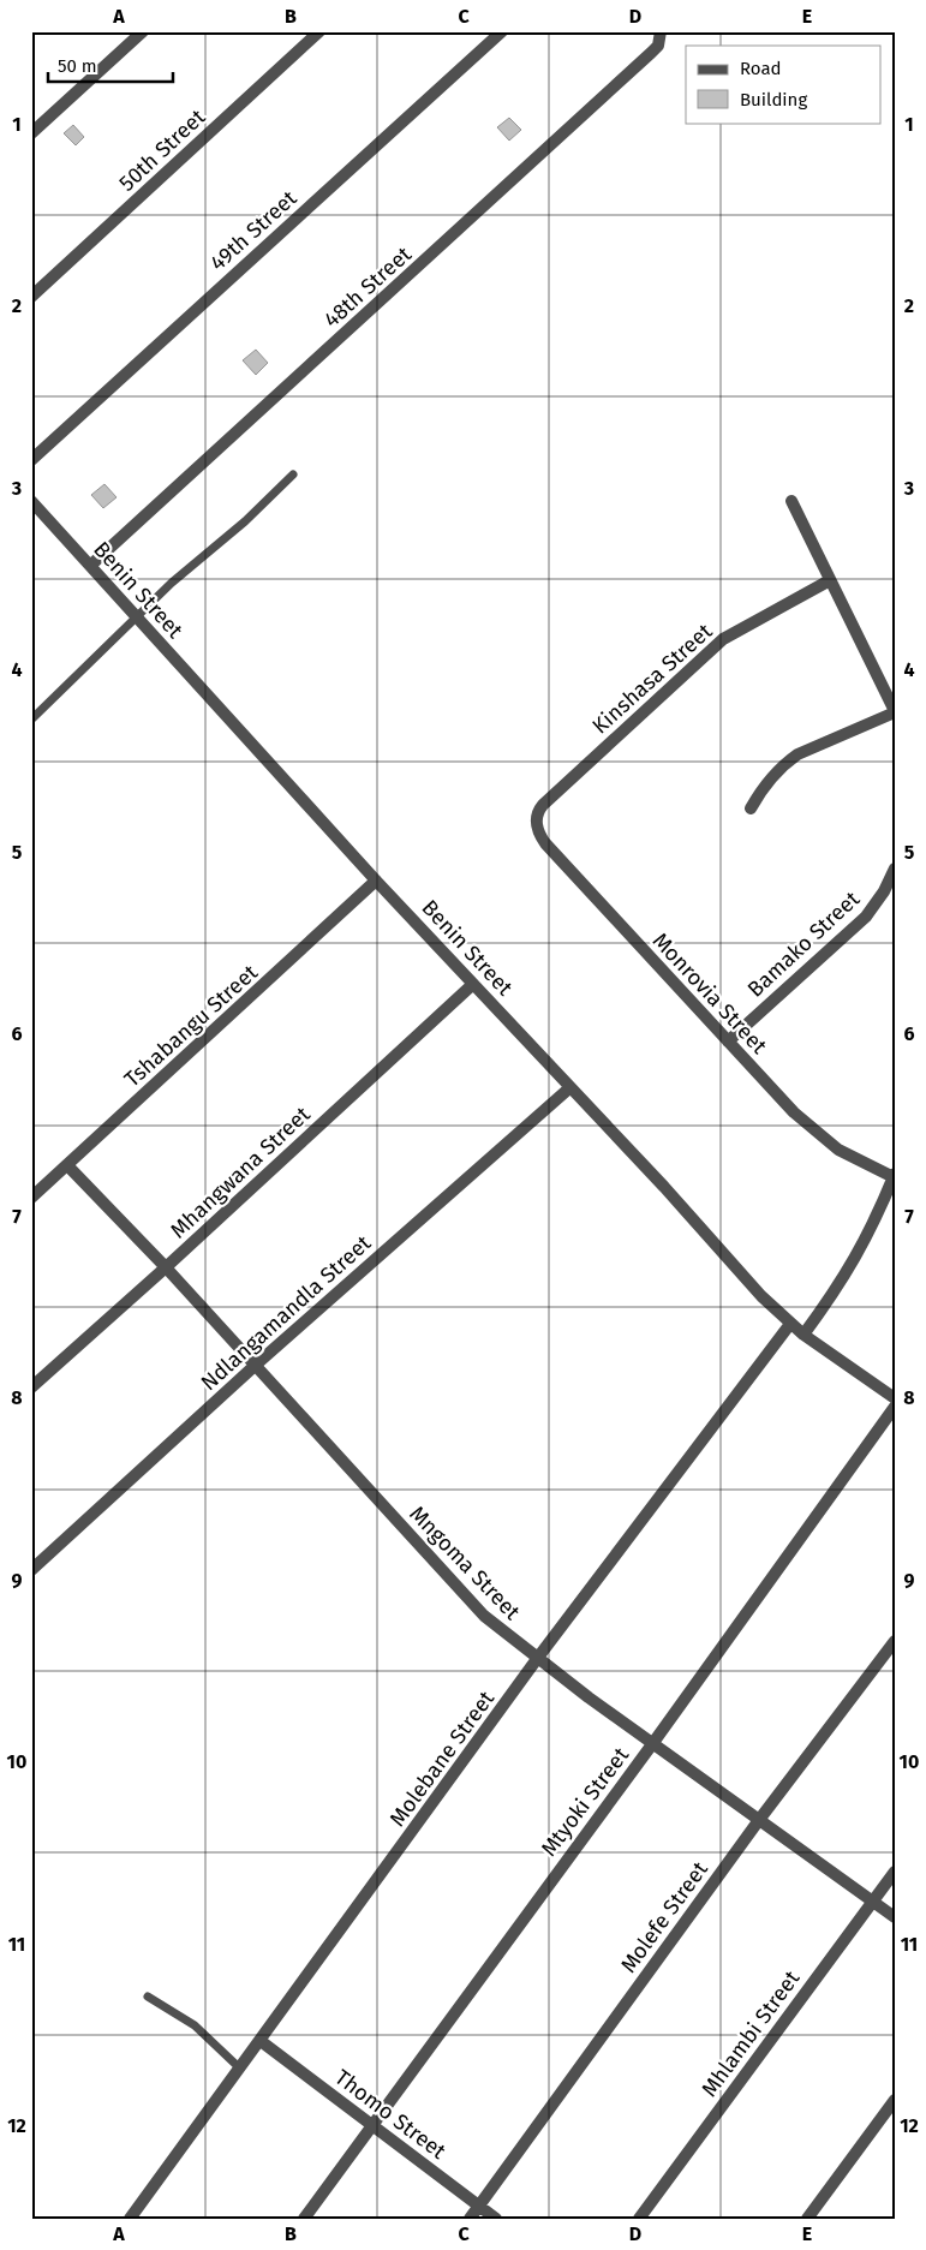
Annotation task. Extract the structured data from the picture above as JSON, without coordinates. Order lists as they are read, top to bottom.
{
  "streets": {
    "street": [
      "50th Street",
      "49th Street",
      "48th Street",
      "Benin Street",
      "Kinshasa Street",
      "Bamako Street",
      "Monrovia Street",
      "Tshabangu Street",
      "Mhangwana Street",
      "Ndlangamandla Street",
      "Mngoma Street",
      "Molebane Street",
      "Mtyoki Street",
      "Molefe Street",
      "Mhlambi Street",
      "Thomo Street"
    ]
  },
  "crossings": [
    ["48th Street", "Benin Street"],
    ["Benin Street", "Tshabangu Street"],
    ["Benin Street", "Mhangwana Street"],
    ["Benin Street", "Ndlangamandla Street"],
    ["Benin Street", "Molebane Street"],
    ["Kinshasa Street", "Monrovia Street"],
    ["Bamako Street", "Monrovia Street"],
    ["Tshabangu Street", "Mngoma Street"],
    ["Mhangwana Street", "Mngoma Street"],
    ["Ndlangamandla Street", "Mngoma Street"],
    ["Mngoma Street", "Molebane Street"],
    ["Mngoma Street", "Mtyoki Street"],
    ["Mngoma Street", "Molefe Street"],
    ["Mngoma Street", "Mhlambi Street"],
    ["Molebane Street", "Thomo Street"],
    ["Mtyoki Street", "Thomo Street"],
    ["Molefe Street", "Thomo Street"]
  ],
  "legend": ["Road", "Building"],
  "scale_bar": "50 m",
  "grid": {
    "columns": [
      "A",
      "B",
      "C",
      "D",
      "E"
    ],
    "rows": [
      "1",
      "2",
      "3",
      "4",
      "5",
      "6",
      "7",
      "8",
      "9",
      "10",
      "11",
      "12"
    ]
  }
}
